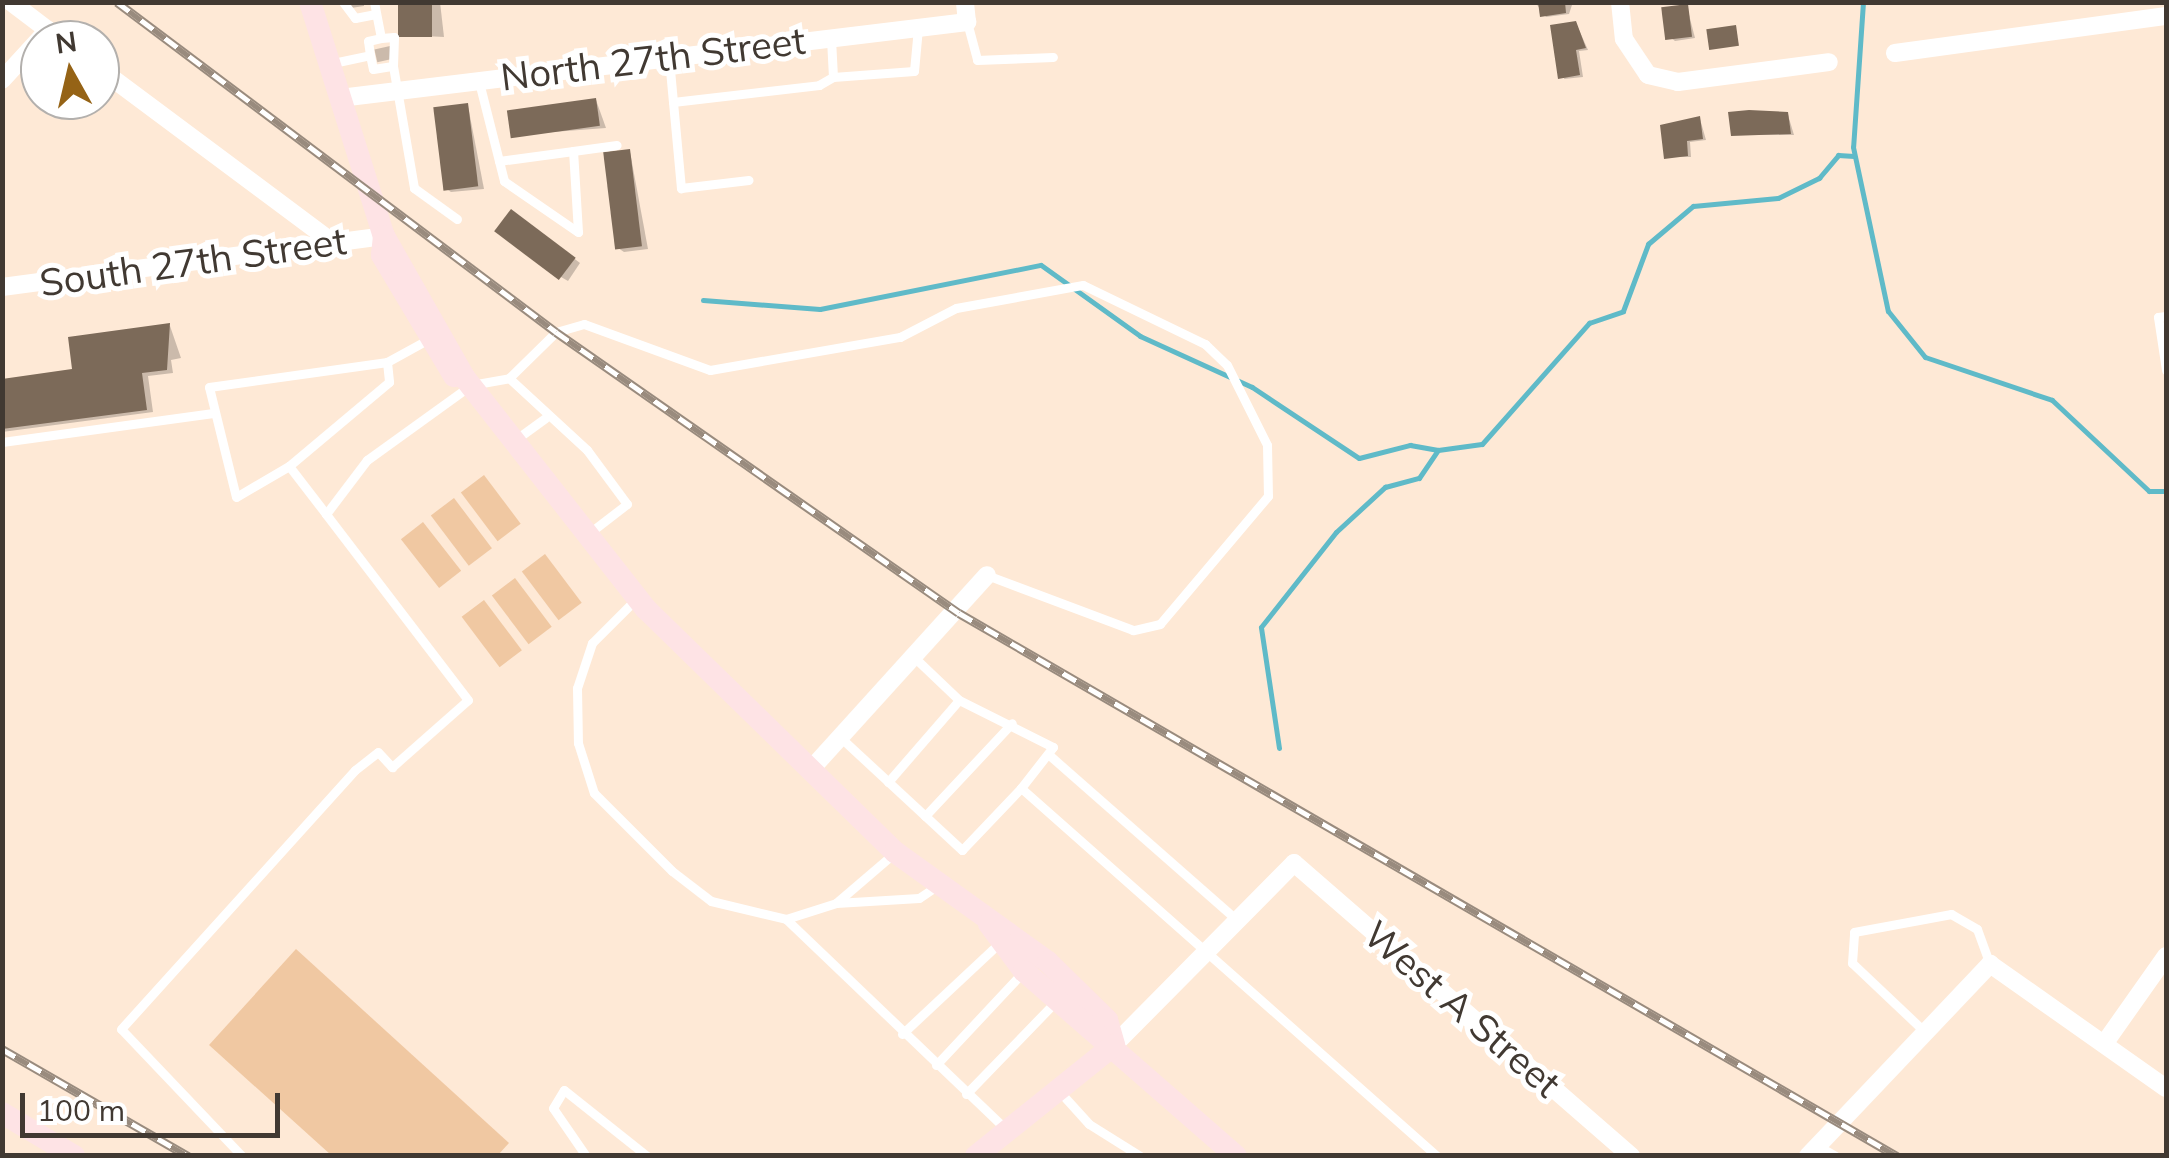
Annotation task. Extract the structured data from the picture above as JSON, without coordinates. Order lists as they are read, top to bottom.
{
  "streets": {
    "street": ["North 27th Street", "South 27th Street", "West A Street"]
  },
  "scale_bar": "100 m",
  "north": "top"
}
